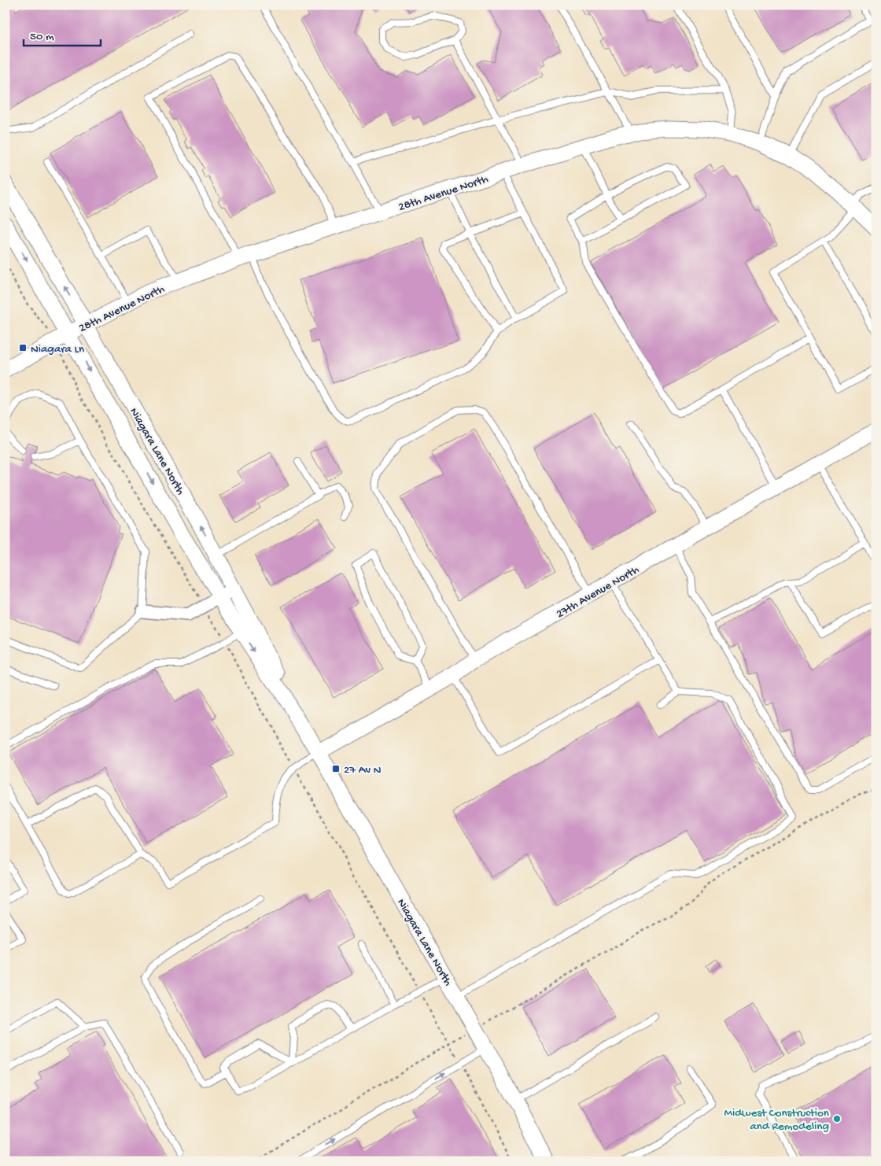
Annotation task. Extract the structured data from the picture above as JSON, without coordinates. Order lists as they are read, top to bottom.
{
  "streets": {
    "street": ["28th Avenue North", "Niagara Lane North", "27th Avenue North"]
  },
  "crossings": [
    ["28th Avenue North", "Niagara Lane North"],
    ["Niagara Lane North", "27th Avenue North"]
  ],
  "places": {
    "transit": ["Niagara Ln", "27 Av N"],
    "other": ["Midwest Construction and Remodeling"]
  },
  "scale_bar": "50 m"
}
